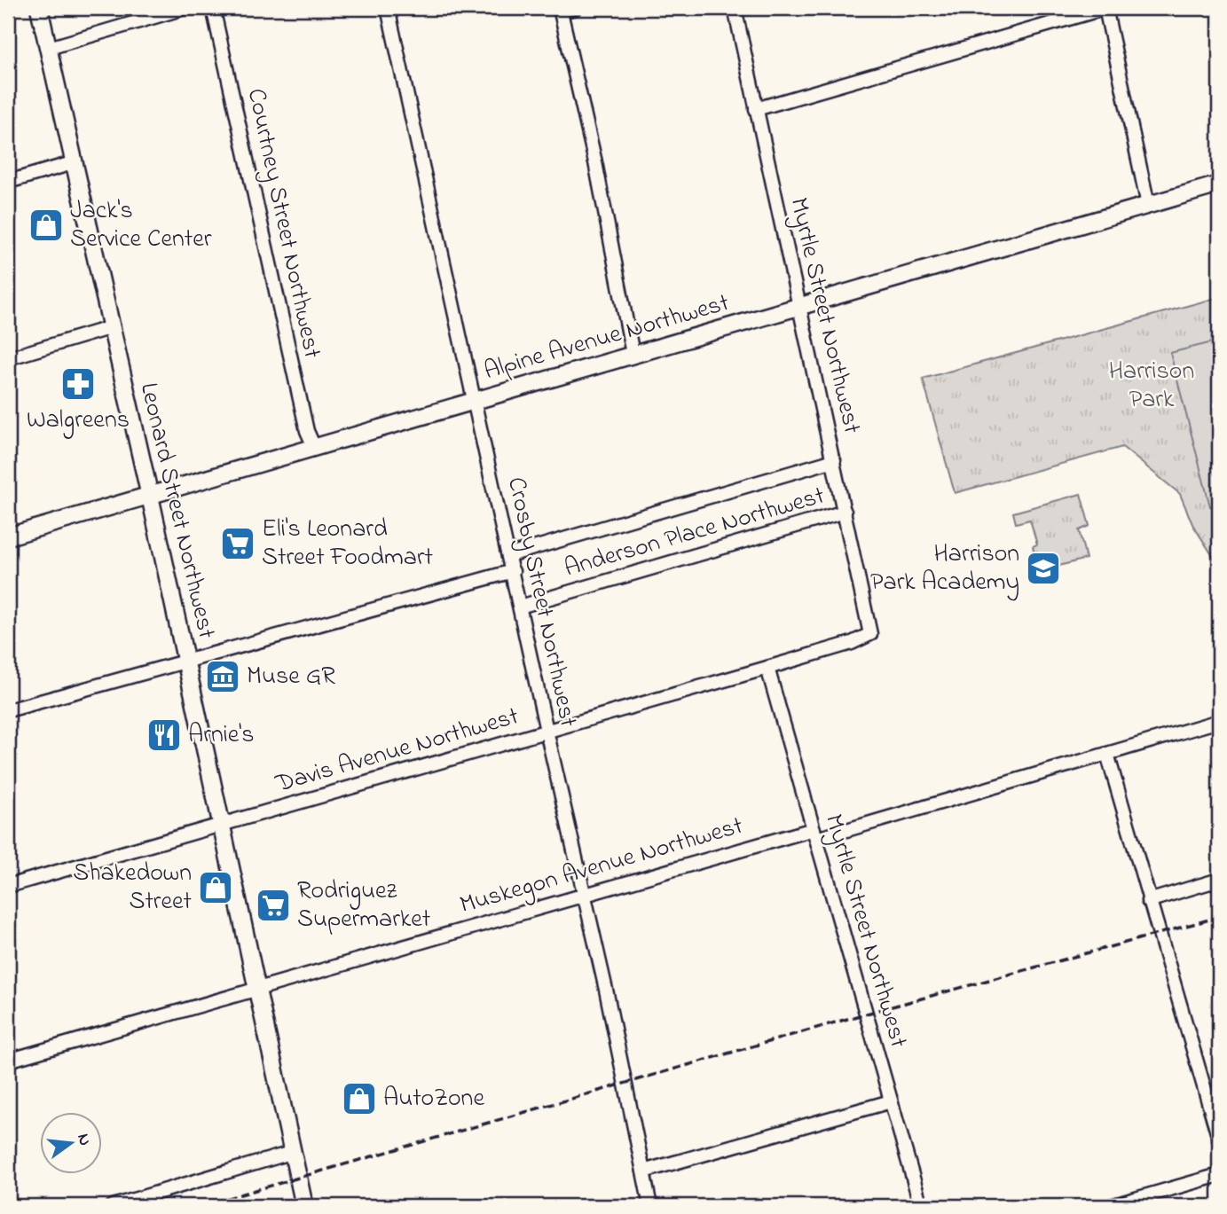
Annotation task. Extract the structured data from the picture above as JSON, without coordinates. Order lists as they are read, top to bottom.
{
  "streets": {
    "main road": ["Alpine Avenue Northwest", "Leonard Street Northwest"],
    "street": [
      "Courtney Street Northwest",
      "Myrtle Street Northwest",
      "Anderson Place Northwest",
      "Crosby Street Northwest",
      "Davis Avenue Northwest",
      "Muskegon Avenue Northwest"
    ]
  },
  "crossings": [
    ["Courtney Street Northwest", "Alpine Avenue Northwest"],
    ["Myrtle Street Northwest", "Alpine Avenue Northwest"],
    ["Myrtle Street Northwest", "Anderson Place Northwest"],
    ["Myrtle Street Northwest", "Davis Avenue Northwest"],
    ["Myrtle Street Northwest", "Muskegon Avenue Northwest"],
    ["Alpine Avenue Northwest", "Leonard Street Northwest"],
    ["Alpine Avenue Northwest", "Crosby Street Northwest"],
    ["Leonard Street Northwest", "Davis Avenue Northwest"],
    ["Leonard Street Northwest", "Muskegon Avenue Northwest"],
    ["Anderson Place Northwest", "Crosby Street Northwest"],
    ["Crosby Street Northwest", "Davis Avenue Northwest"],
    ["Crosby Street Northwest", "Muskegon Avenue Northwest"]
  ],
  "parks": ["Harrison Park"],
  "places": {
    "shop": ["Jack's Service Center", "Shakedown Street", "AutoZone"],
    "pharmacy": ["Walgreens"],
    "supermarket": ["Eli's Leonard Street Foodmart", "Rodriguez Supermarket"],
    "school or university": ["Harrison Park Academy"],
    "museum": ["Muse GR"],
    "restaurant": ["Arnie's"]
  },
  "north": "right"
}
